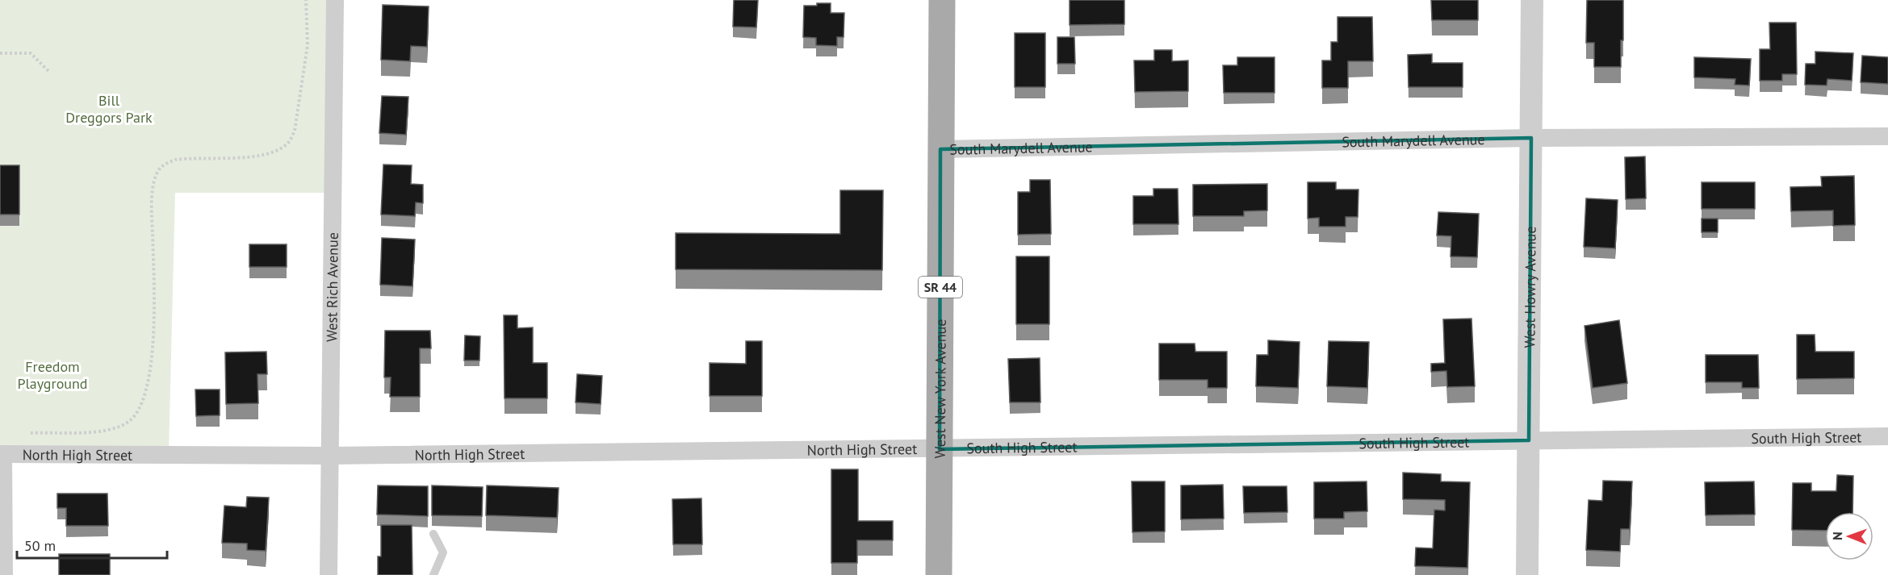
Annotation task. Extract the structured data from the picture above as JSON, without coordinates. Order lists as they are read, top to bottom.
{
  "streets": {
    "main road": ["SR 44", "West New York Avenue"],
    "street": [
      "South Marydell Avenue",
      "West Rich Avenue",
      "West Howry Avenue",
      "South High Street",
      "North High Street"
    ]
  },
  "crossings": [
    ["South Marydell Avenue", "West Howry Avenue"],
    ["South Marydell Avenue", "West New York Avenue"],
    ["West Rich Avenue", "North High Street"],
    ["West Howry Avenue", "South High Street"],
    ["West New York Avenue", "South High Street"],
    ["West New York Avenue", "North High Street"],
    ["South High Street", "North High Street"]
  ],
  "parks": ["Bill Dreggors Park", "Freedom Playground"],
  "scale_bar": "50 m",
  "north": "left"
}
